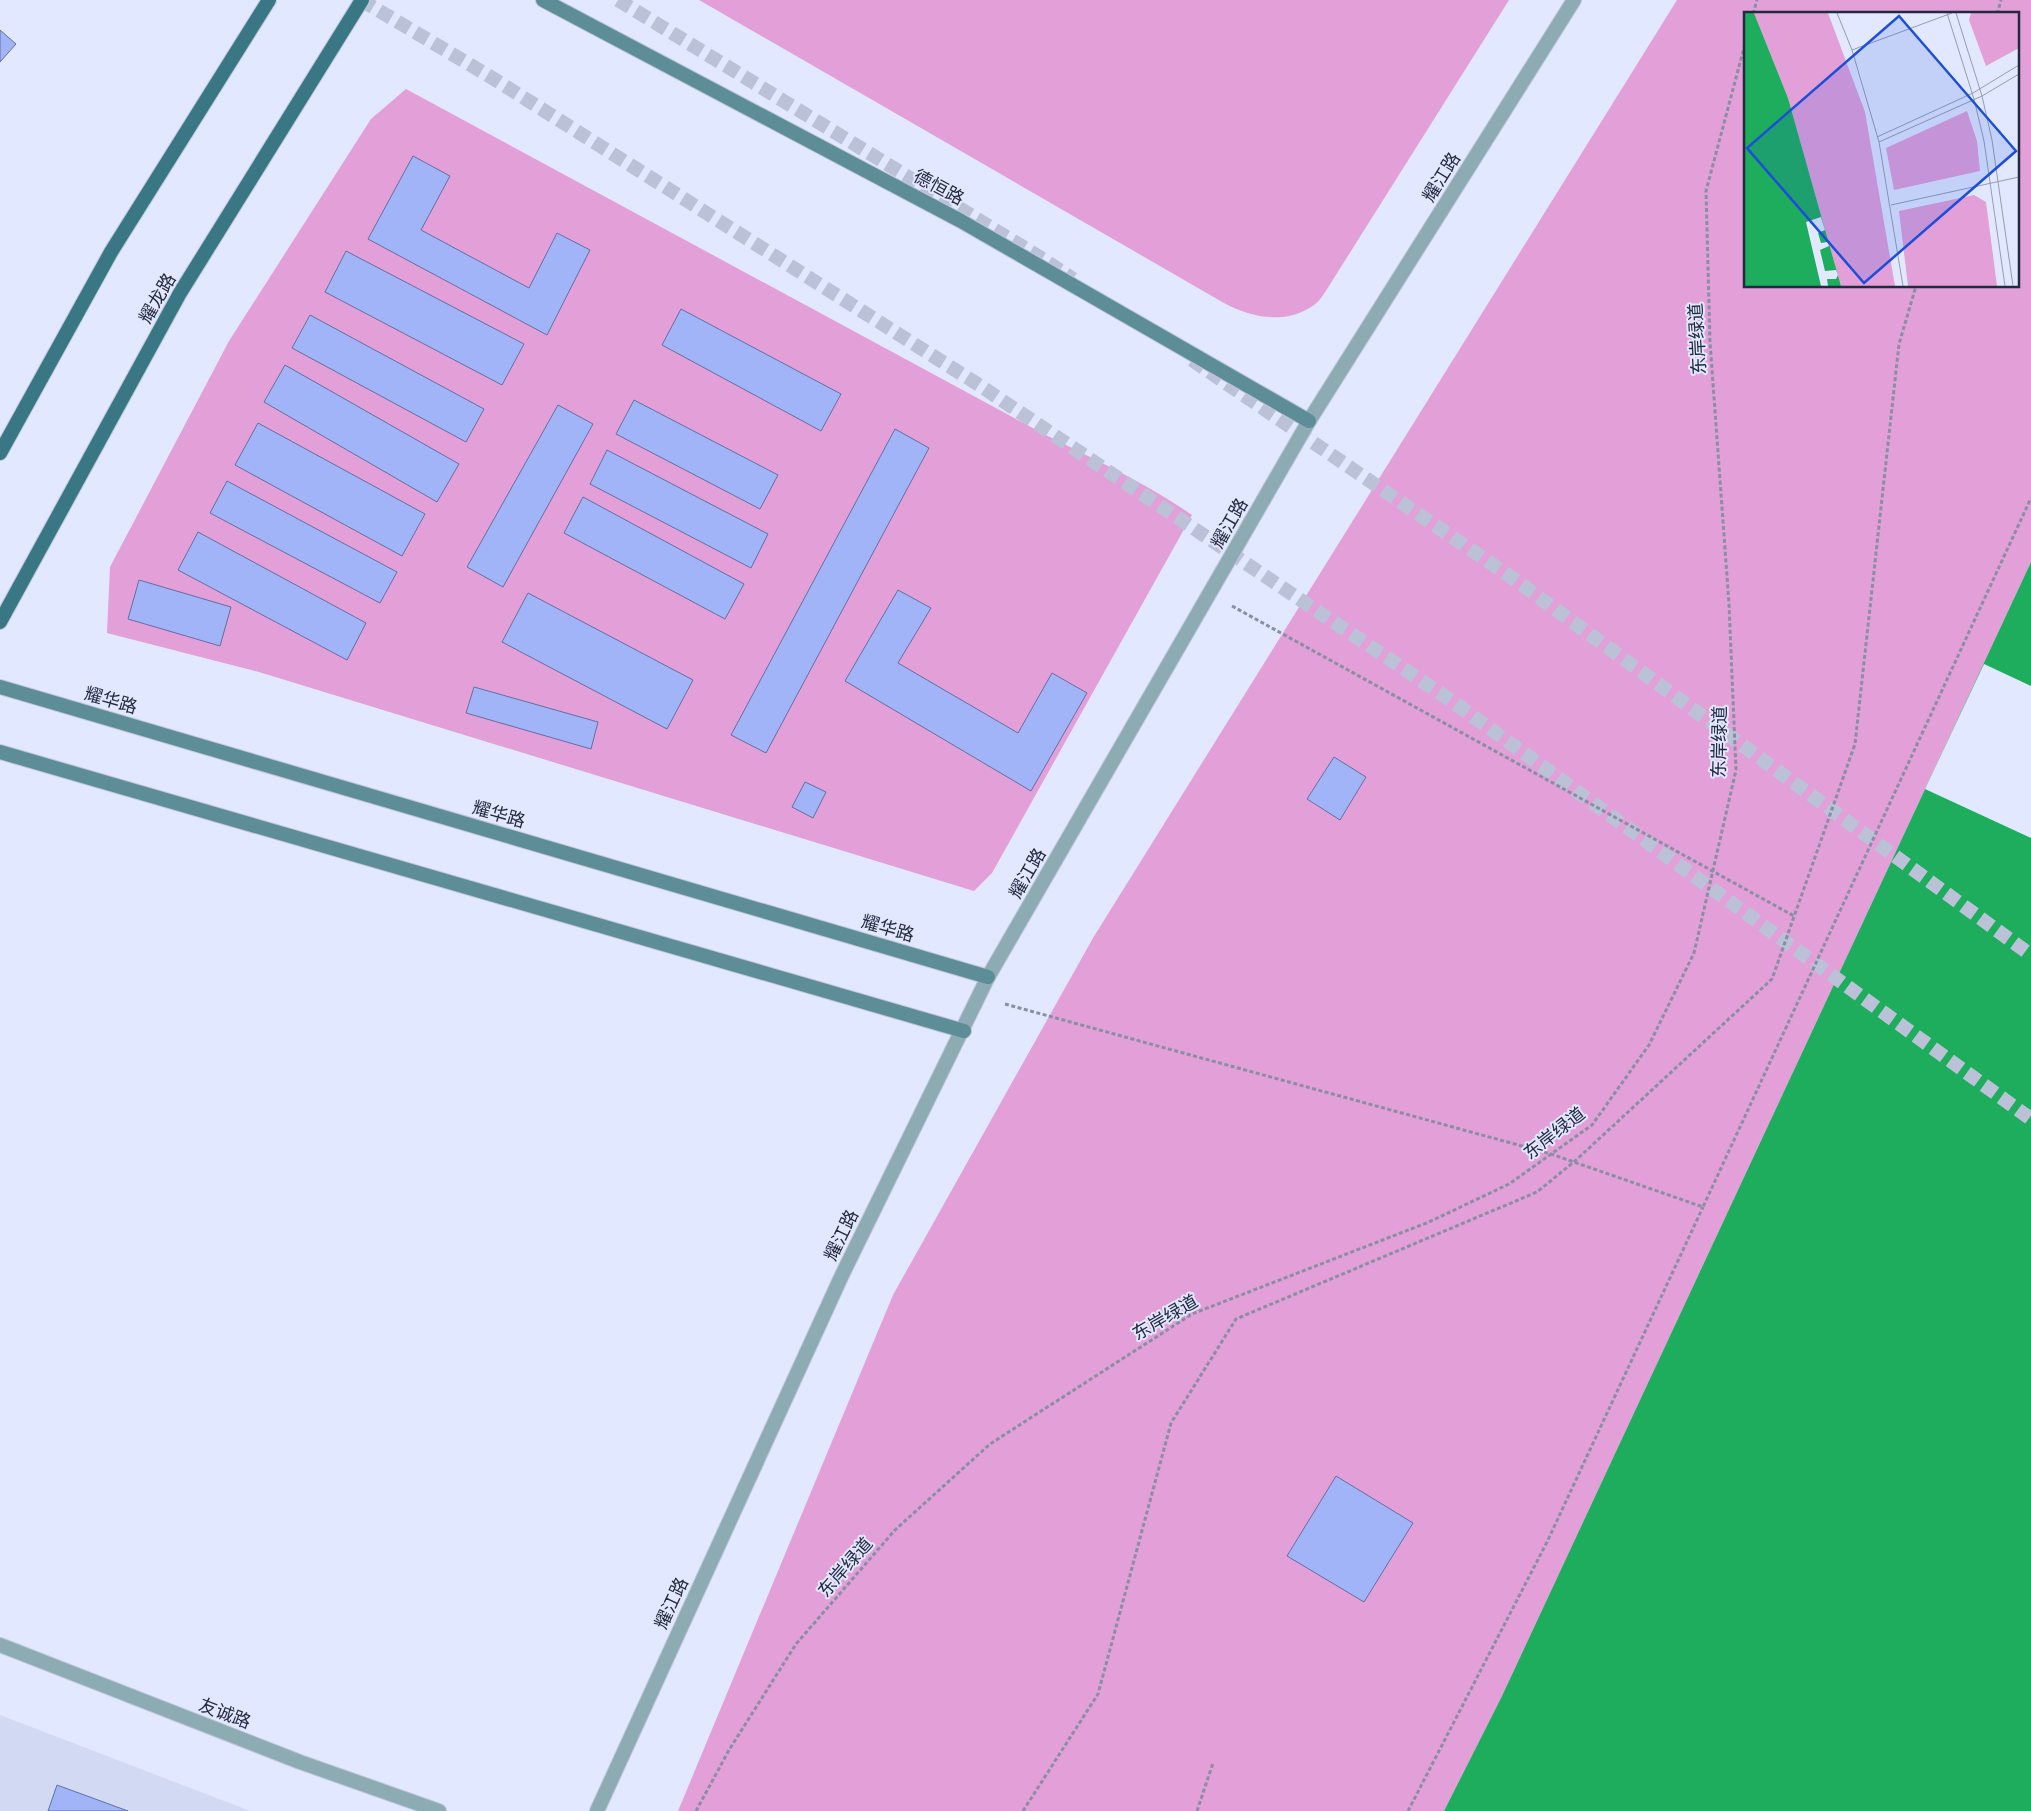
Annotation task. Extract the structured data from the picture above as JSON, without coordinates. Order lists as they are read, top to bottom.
{
  "streets": {
    "main road": ["德恒路", "耀龙路", "耀华路"],
    "street": ["耀江路", "友诚路"],
    "path": ["东岸绿道"]
  },
  "crossings": [
    ["耀江路", "德恒路"],
    ["耀江路", "耀华路"]
  ]
}
